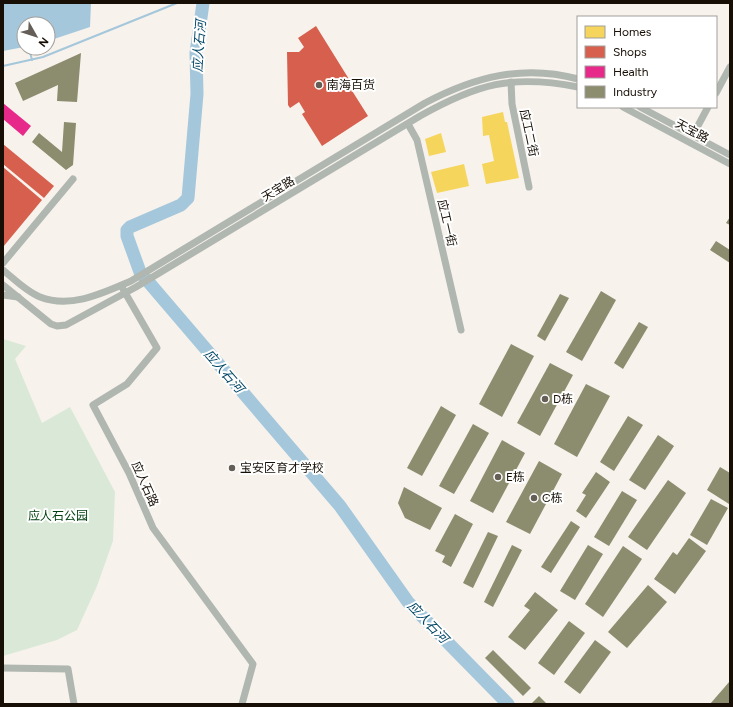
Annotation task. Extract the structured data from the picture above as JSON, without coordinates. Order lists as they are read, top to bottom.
{
  "streets": {
    "street": [
      "天宝路",
      "应工二街",
      "应工一街",
      "应人石路"
    ]
  },
  "crossings": [
    ["天宝路", "应工二街"],
    ["天宝路", "应工一街"],
    ["天宝路", "应人石路"]
  ],
  "water": ["应人石河"],
  "parks": ["应人石公园"],
  "places": [
    "南海百货",
    "D栋",
    "宝安区育才学校",
    "E栋",
    "C栋"
  ],
  "legend": [
    "Homes",
    "Shops",
    "Health",
    "Industry"
  ],
  "north": "bottom right"
}
